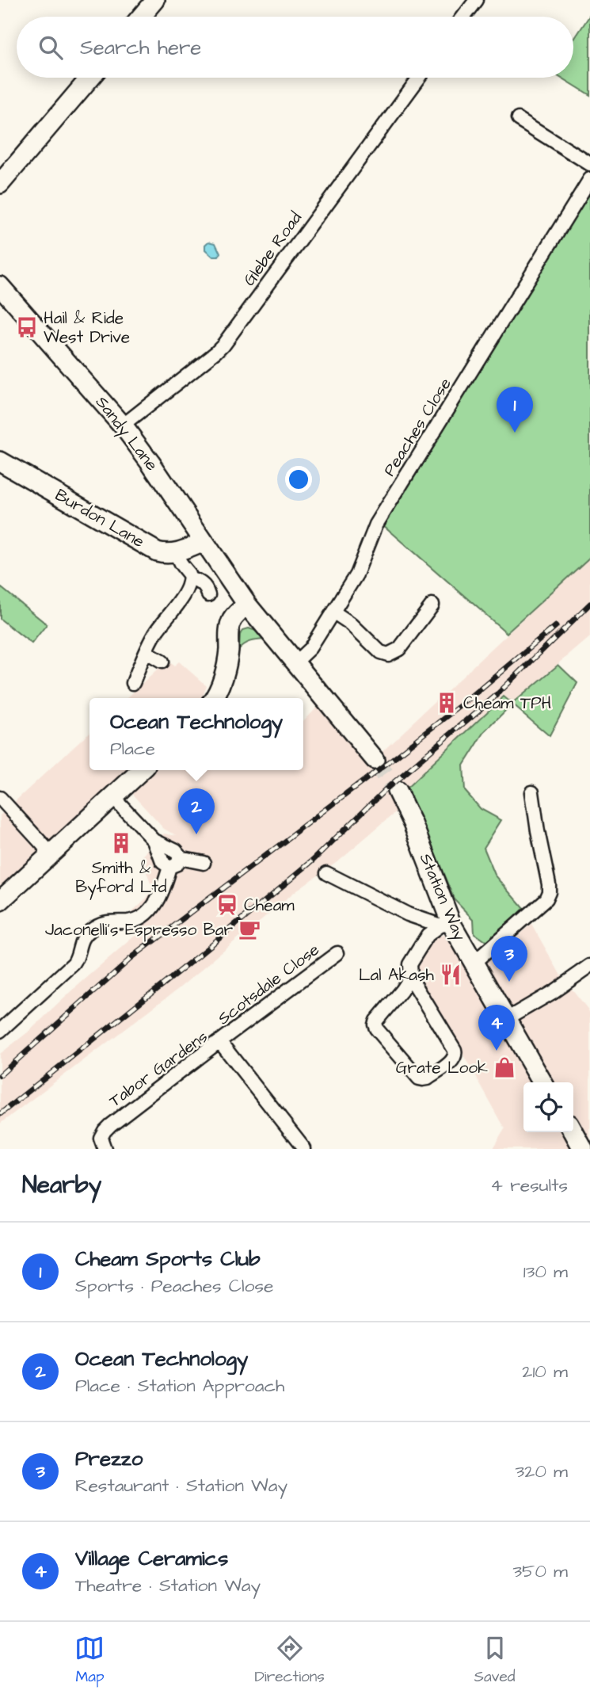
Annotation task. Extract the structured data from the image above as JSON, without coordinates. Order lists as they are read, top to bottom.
{
  "streets": {
    "street": [
      "Glebe Road",
      "Peaches Close",
      "Sandy Lane",
      "Burdon Lane",
      "Station Way",
      "Scotsdale Close",
      "Tabor Gardens"
    ]
  },
  "crossings": [
    ["Glebe Road", "Sandy Lane"],
    ["Scotsdale Close", "Tabor Gardens"]
  ],
  "places": {
    "bus stop": ["Hail & Ride West Drive"],
    "building": ["Cheam TPH", "Smith & Byford Ltd"],
    "station": ["Cheam"],
    "cafe": ["Jaconelli's Espresso Bar"],
    "restaurant": ["Lal Akash"],
    "shop": ["Grate Look"]
  },
  "page": {
    "search": "Search here",
    "pins": [
      "1",
      "2",
      "3",
      "4"
    ],
    "popup": ["Ocean Technology", "Place"],
    "heading": ["Nearby", "4 results"],
    "list": [
      {
        "mark": "1",
        "name": "Cheam Sports Club",
        "note": "Sports · Peaches Close",
        "value": "130 m"
      },
      {
        "mark": "2",
        "name": "Ocean Technology",
        "note": "Place · Station Approach",
        "value": "210 m"
      },
      {
        "mark": "3",
        "name": "Prezzo",
        "note": "Restaurant · Station Way",
        "value": "320 m"
      },
      {
        "mark": "4",
        "name": "Village Ceramics",
        "note": "Theatre · Station Way",
        "value": "350 m"
      }
    ],
    "nav": ["Map", "Directions", "Saved"]
  }
}
